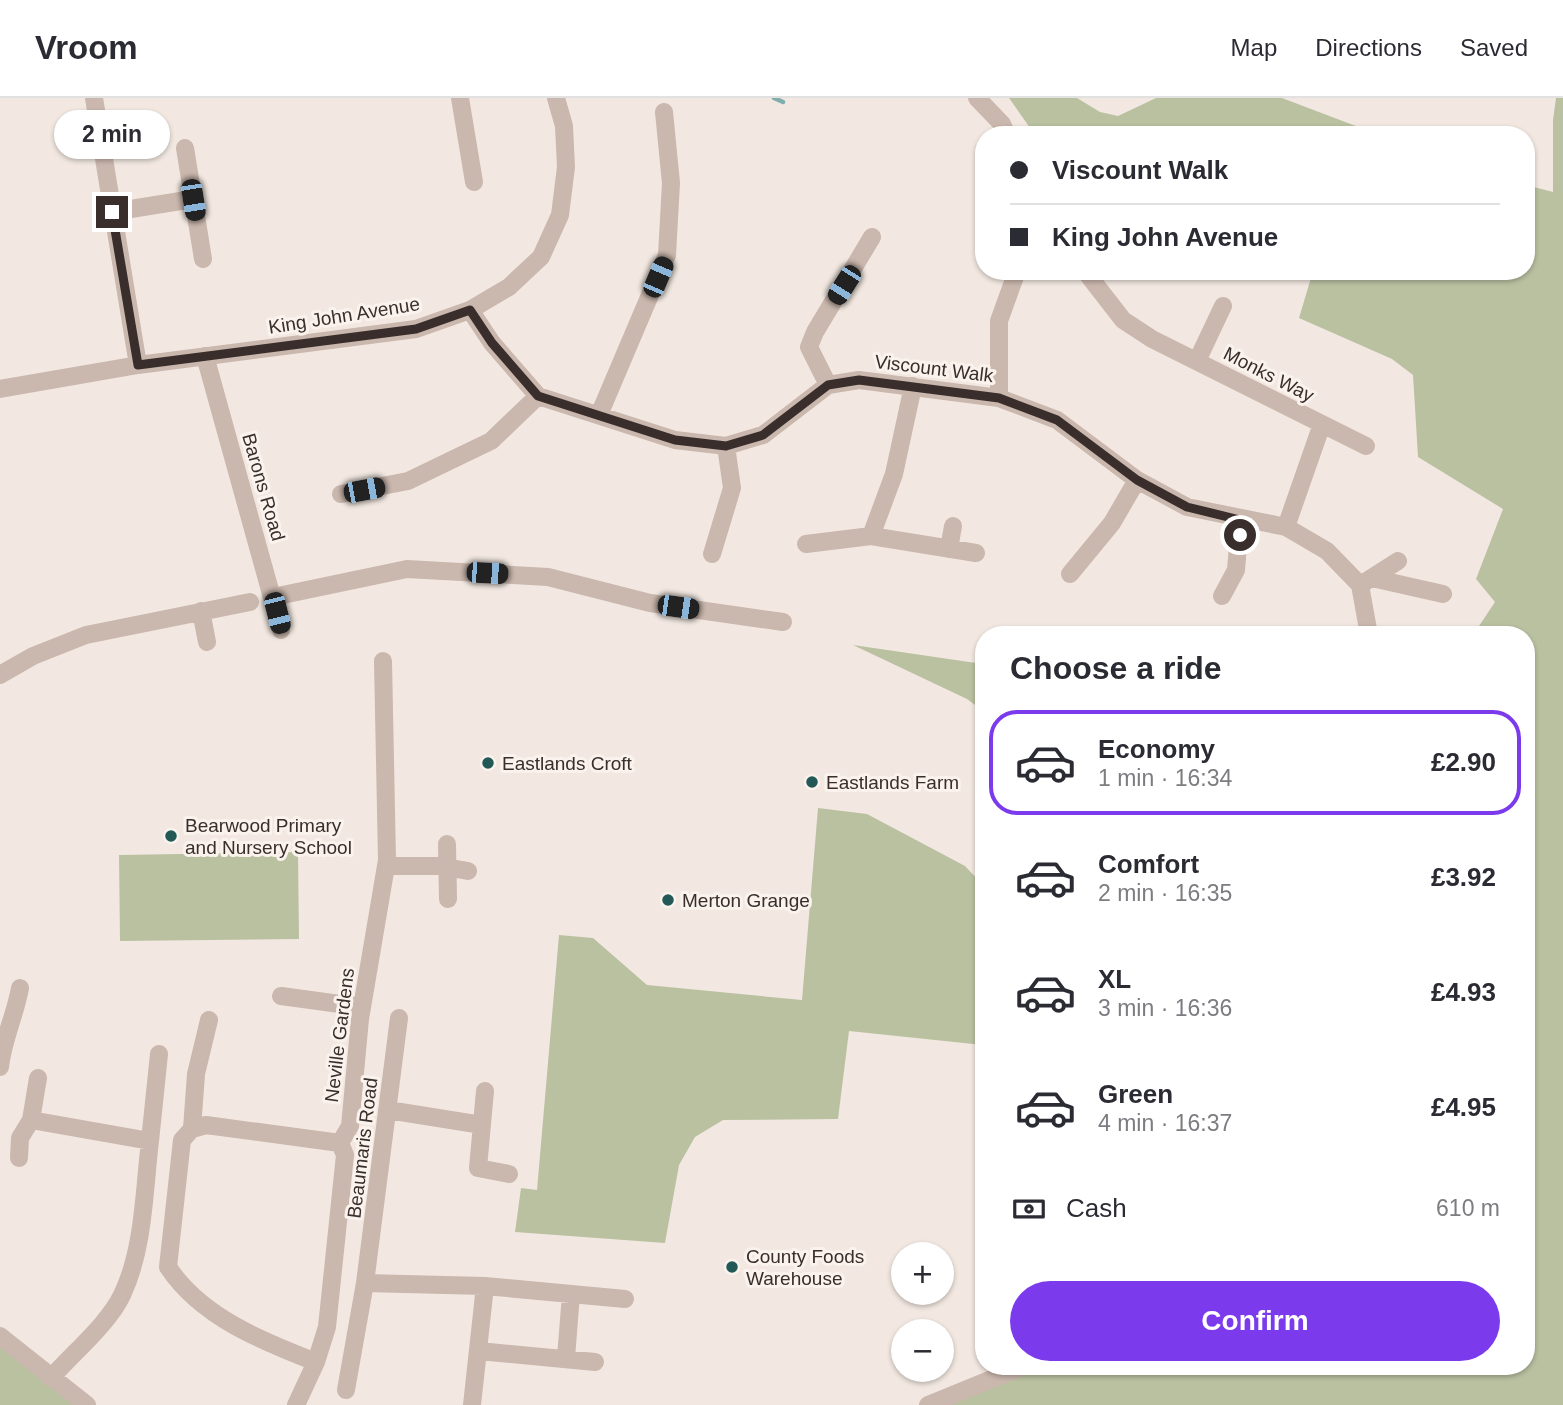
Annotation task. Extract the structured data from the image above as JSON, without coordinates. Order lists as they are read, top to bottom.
{
  "streets": {
    "street": [
      "King John Avenue",
      "Viscount Walk",
      "Monks Way",
      "Barons Road",
      "Neville Gardens",
      "Beaumaris Road"
    ]
  },
  "crossings": [
    ["King John Avenue", "Barons Road"],
    ["Viscount Walk", "Monks Way"]
  ],
  "places": [
    "Eastlands Croft",
    "Eastlands Farm",
    "Bearwood Primary and Nursery School",
    "Merton Grange",
    "County Foods Warehouse"
  ],
  "page": {
    "header": "Vroom",
    "nav": ["Map", "Directions", "Saved"],
    "bubble": "2 min",
    "banner": ["Viscount Walk", "King John Avenue"],
    "heading": "Choose a ride",
    "list": [
      {
        "name": "Economy",
        "note": "1 min · 16:34",
        "value": "£2.90"
      },
      {
        "name": "Comfort",
        "note": "2 min · 16:35",
        "value": "£3.92"
      },
      {
        "name": "XL",
        "note": "3 min · 16:36",
        "value": "£4.93"
      },
      {
        "name": "Green",
        "note": "4 min · 16:37",
        "value": "£4.95"
      }
    ],
    "pay": ["Cash", "610 m"],
    "map_buttons": ["+", "−"],
    "buttons": "Confirm"
  }
}
